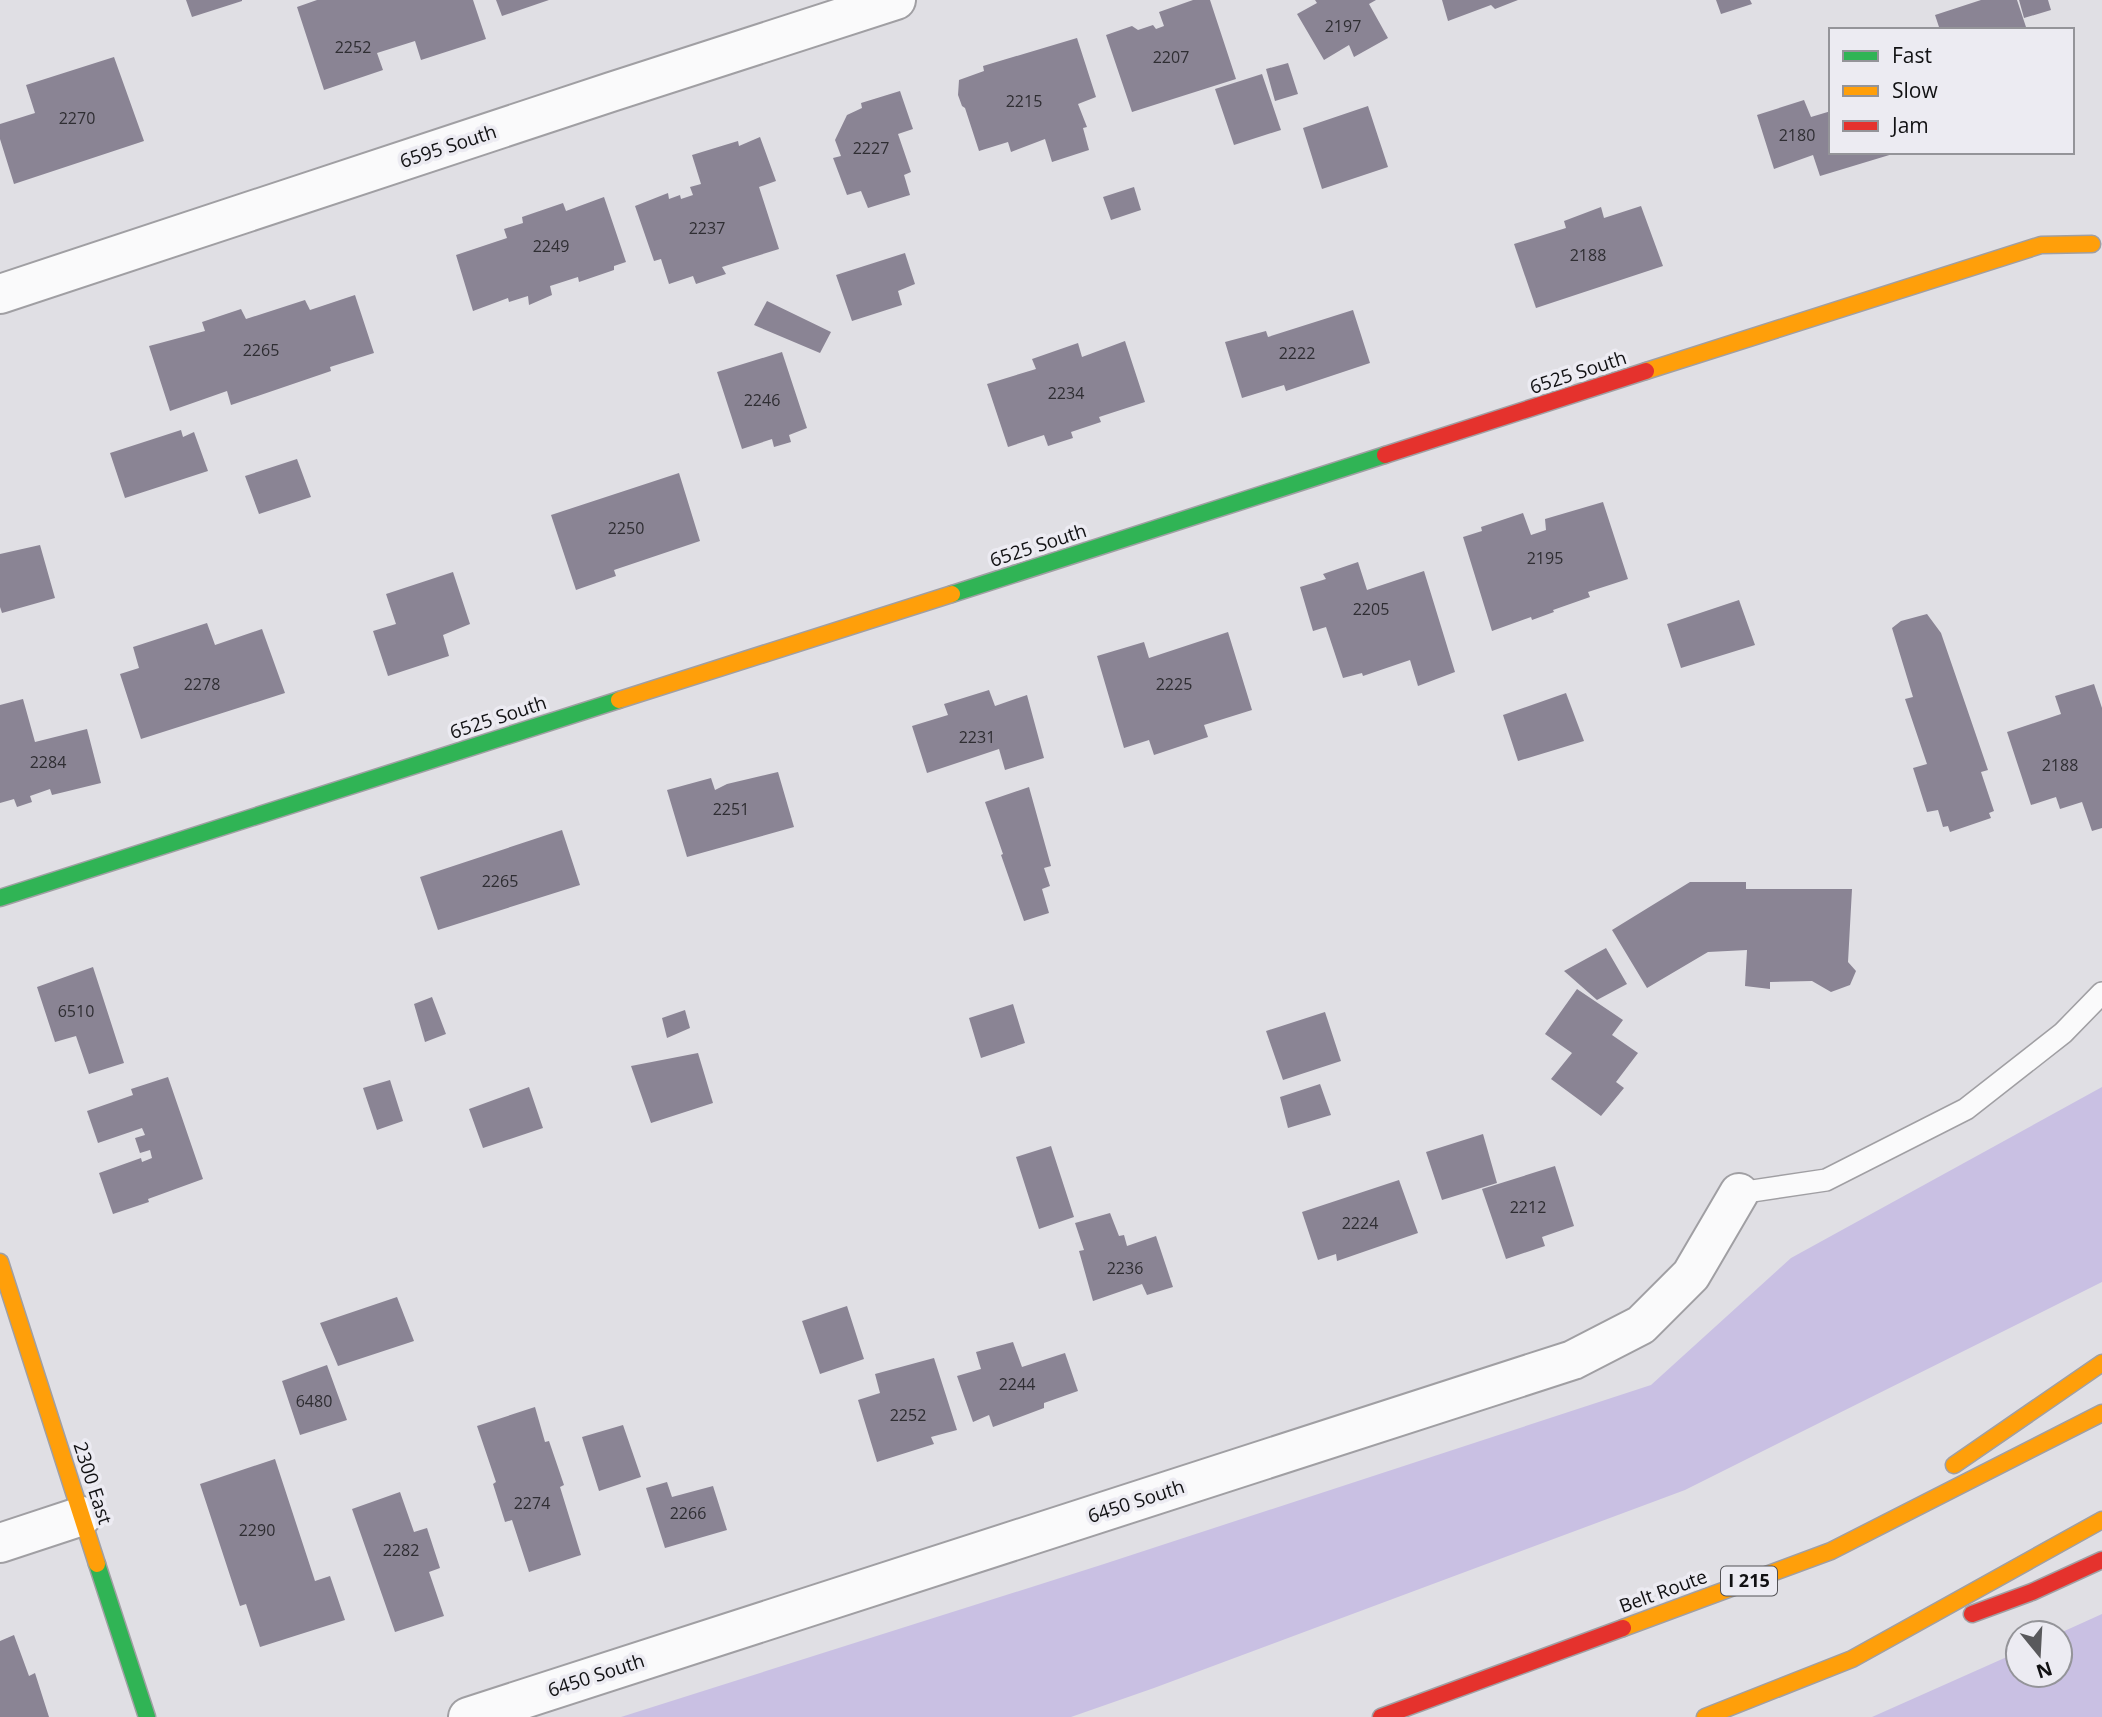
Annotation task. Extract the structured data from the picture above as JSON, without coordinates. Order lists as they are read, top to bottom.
{
  "streets": {
    "main road": [
      "6525 South",
      "2300 East",
      "I 215",
      "Belt Route"
    ],
    "street": ["6595 South", "6450 South"]
  },
  "house_numbers": [
    "2197",
    "2252",
    "2207",
    "2215",
    "2270",
    "2180",
    "2227",
    "2237",
    "2249",
    "2188",
    "2265",
    "2222",
    "2234",
    "2246",
    "2250",
    "2195",
    "2205",
    "2278",
    "2225",
    "2231",
    "2284",
    "2188",
    "2251",
    "2265",
    "6510",
    "2212",
    "2224",
    "2236",
    "2244",
    "6480",
    "2252",
    "2274",
    "2266",
    "2290",
    "2282"
  ],
  "legend": ["Fast", "Slow", "Jam"],
  "north": "bottom"
}
